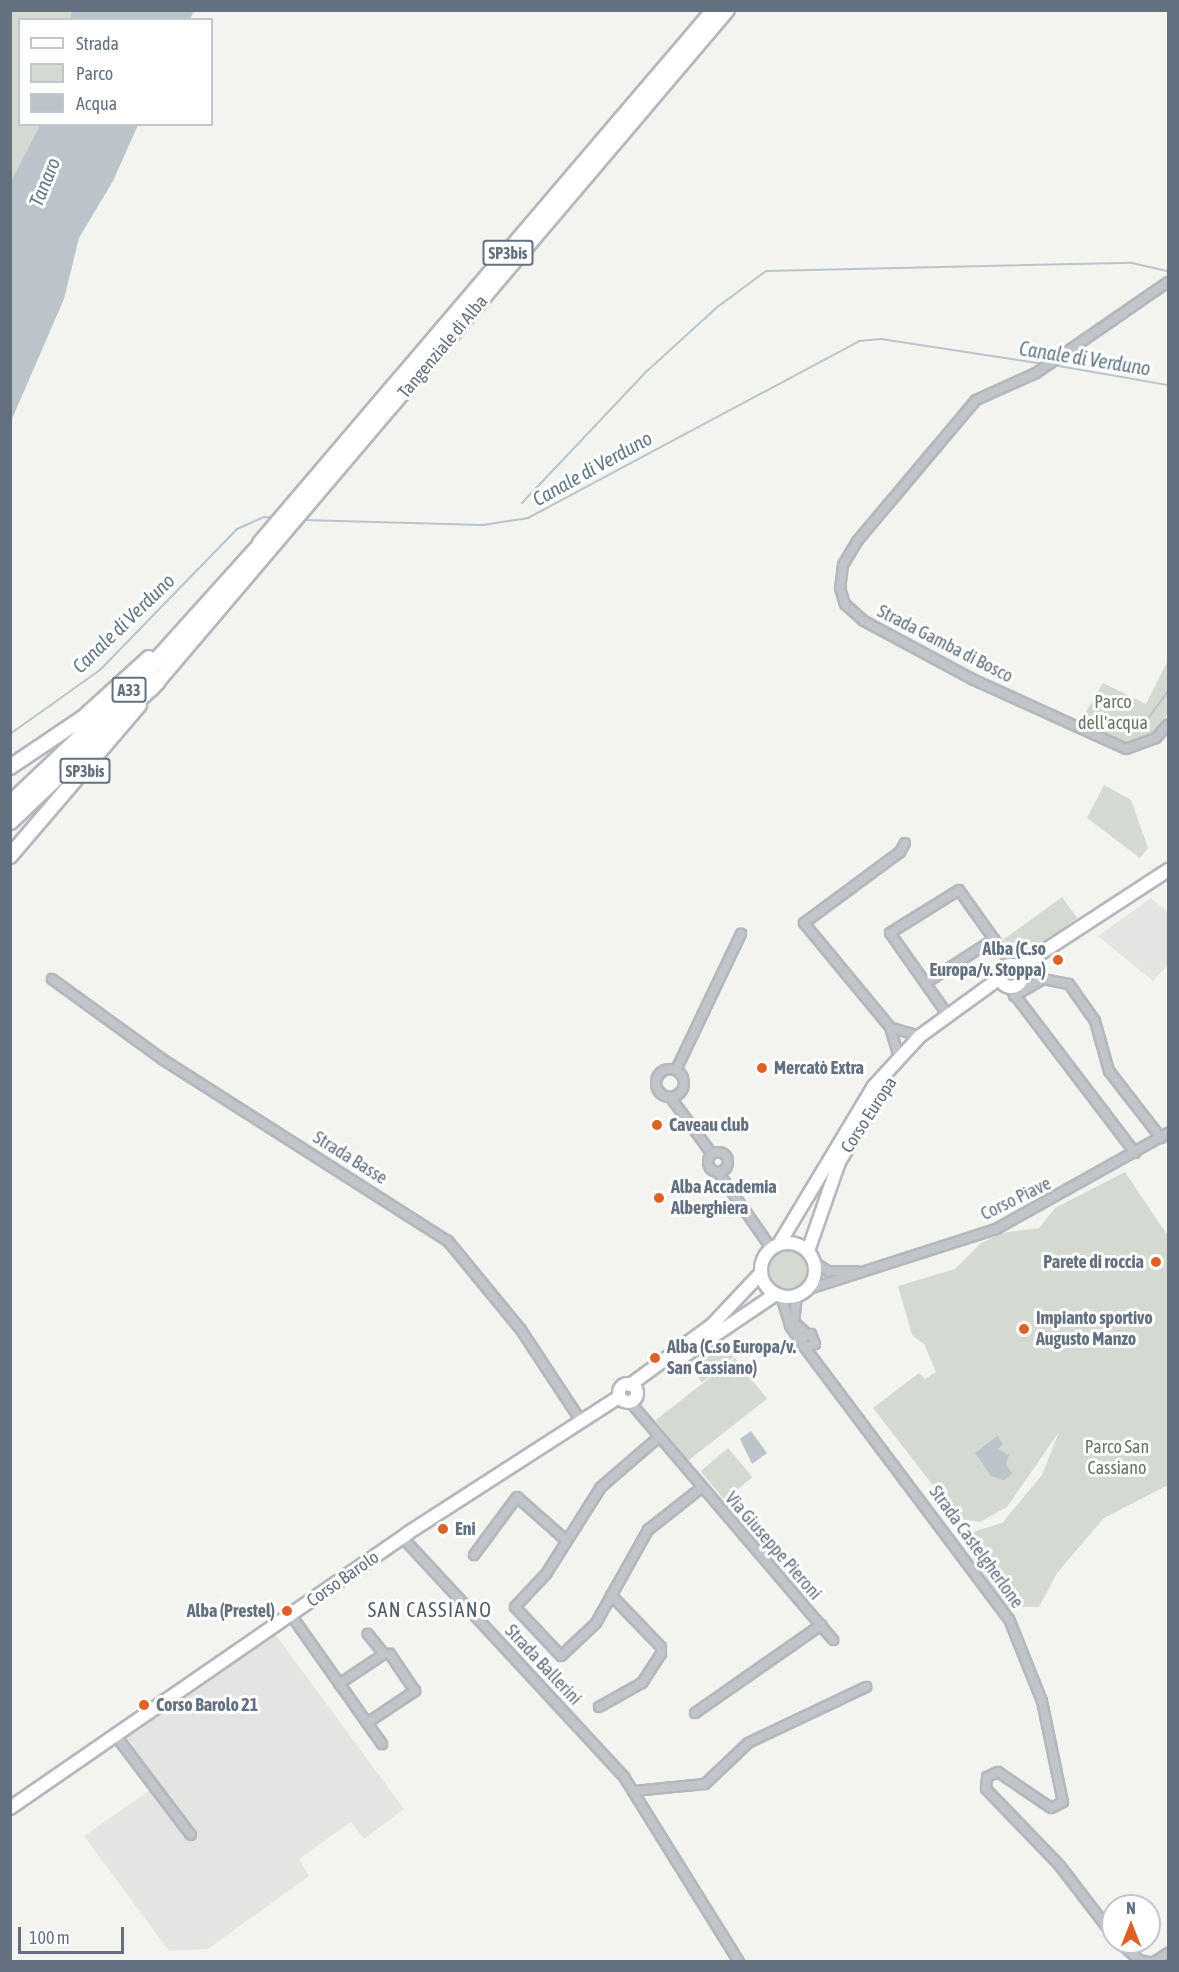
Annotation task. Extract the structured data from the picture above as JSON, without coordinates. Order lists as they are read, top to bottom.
{
  "streets": {
    "highway": ["SP3bis", "Tangenziale di Alba", "A33"],
    "main road": ["Corso Europa", "Corso Barolo"],
    "street": [
      "Strada Gamba di Bosco",
      "Strada Basse",
      "Corso Piave",
      "Via Giuseppe Pieroni",
      "Strada Castelgherlone",
      "Strada Ballerini"
    ]
  },
  "crossings": [
    ["SP3bis", "Tangenziale di Alba"],
    ["SP3bis", "A33"],
    ["Tangenziale di Alba", "A33"],
    ["Strada Basse", "Corso Barolo"],
    ["Via Giuseppe Pieroni", "Corso Barolo"],
    ["Corso Barolo", "Strada Ballerini"]
  ],
  "districts": ["SAN CASSIANO"],
  "water": ["Tanaro", "Canale di Verduno"],
  "parks": ["Parco dell'acqua", "Parco San Cassiano"],
  "places": [
    "Alba (C.so Europa/v. Stoppa)",
    "Mercatò Extra",
    "Caveau club",
    "Alba Accademia Alberghiera",
    "Parete di roccia",
    "Impianto sportivo Augusto Manzo",
    "Alba (C.so Europa/v. San Cassiano)",
    "Eni",
    "Alba (Prestel)",
    "Corso Barolo 21"
  ],
  "legend": ["Strada", "Parco", "Acqua"],
  "scale_bar": "100 m",
  "north": "top"
}
